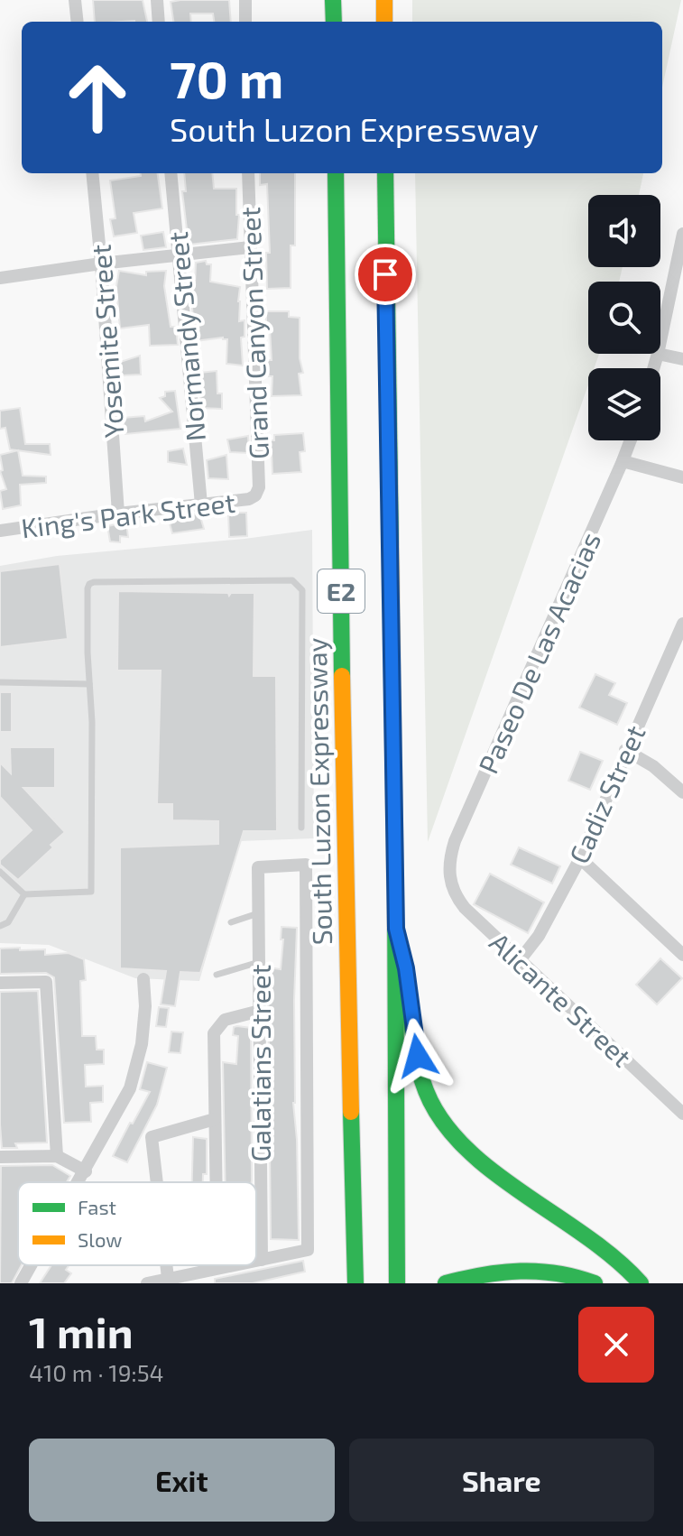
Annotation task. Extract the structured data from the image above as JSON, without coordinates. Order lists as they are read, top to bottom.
{
  "streets": {
    "highway": ["E2", "South Luzon Expressway"],
    "street": [
      "Grand Canyon Street",
      "Normandy Street",
      "Yosemite Street",
      "King's Park Street",
      "Paseo De Las Acacias",
      "Cadiz Street",
      "Alicante Street",
      "Galatians Street"
    ]
  },
  "crossings": [
    ["Grand Canyon Street", "King's Park Street"],
    ["Normandy Street", "King's Park Street"],
    ["Yosemite Street", "King's Park Street"],
    ["Paseo De Las Acacias", "Alicante Street"],
    ["Cadiz Street", "Alicante Street"]
  ],
  "legend": ["Fast", "Slow"],
  "page": {
    "turn": ["70 m", "South Luzon Expressway"],
    "heading": ["1 min", "410 m · 19:54"],
    "buttons": ["Exit", "Share"]
  }
}
